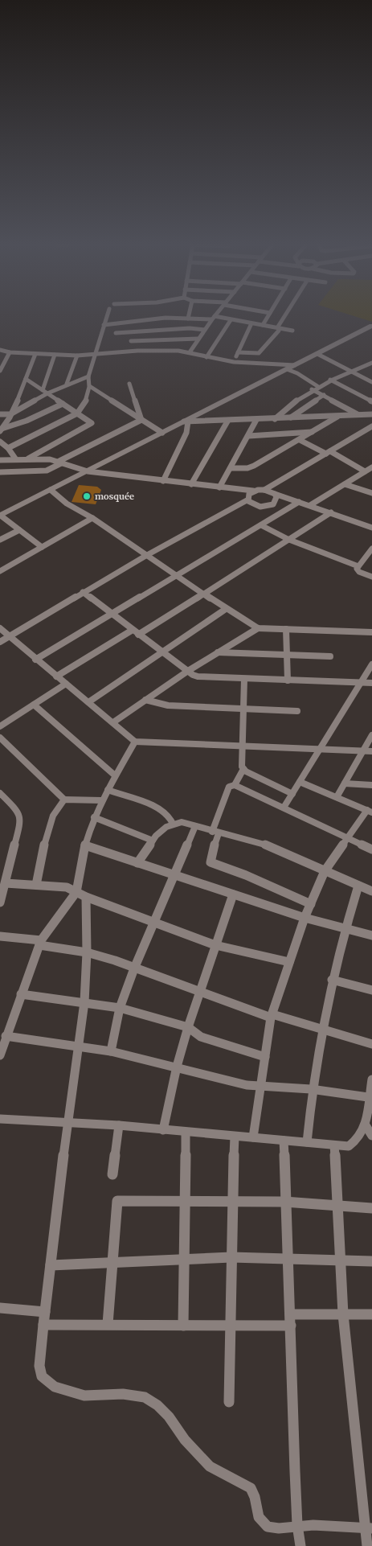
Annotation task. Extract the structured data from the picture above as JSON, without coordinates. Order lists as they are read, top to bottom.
{
  "places": ["mosquée"]
}
